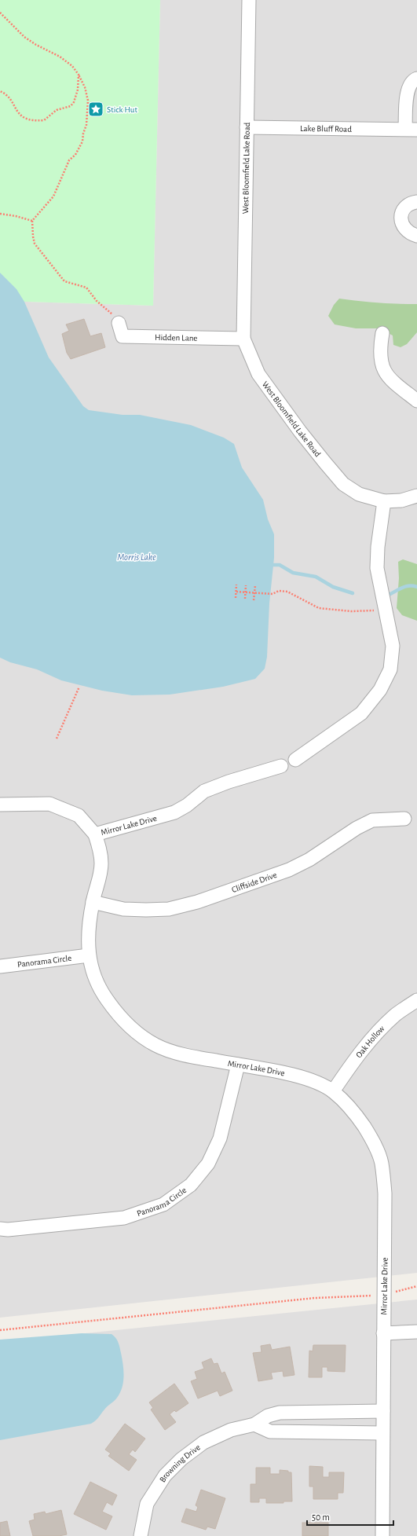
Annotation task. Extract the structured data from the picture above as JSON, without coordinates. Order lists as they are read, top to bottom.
{
  "streets": {
    "street": [
      "Lake Bluff Road",
      "West Bloomfield Lake Road",
      "Hidden Lane",
      "Mirror Lake Drive",
      "Cliffside Drive",
      "Panorama Circle",
      "Oak Hollow",
      "Browning Drive"
    ]
  },
  "crossings": [
    ["Lake Bluff Road", "West Bloomfield Lake Road"],
    ["West Bloomfield Lake Road", "Hidden Lane"],
    ["Mirror Lake Drive", "Cliffside Drive"],
    ["Mirror Lake Drive", "Panorama Circle"],
    ["Mirror Lake Drive", "Oak Hollow"],
    ["Mirror Lake Drive", "Browning Drive"]
  ],
  "water": ["Morris Lake"],
  "places": {
    "place": ["Stick Hut"]
  },
  "scale_bar": "50 m"
}
